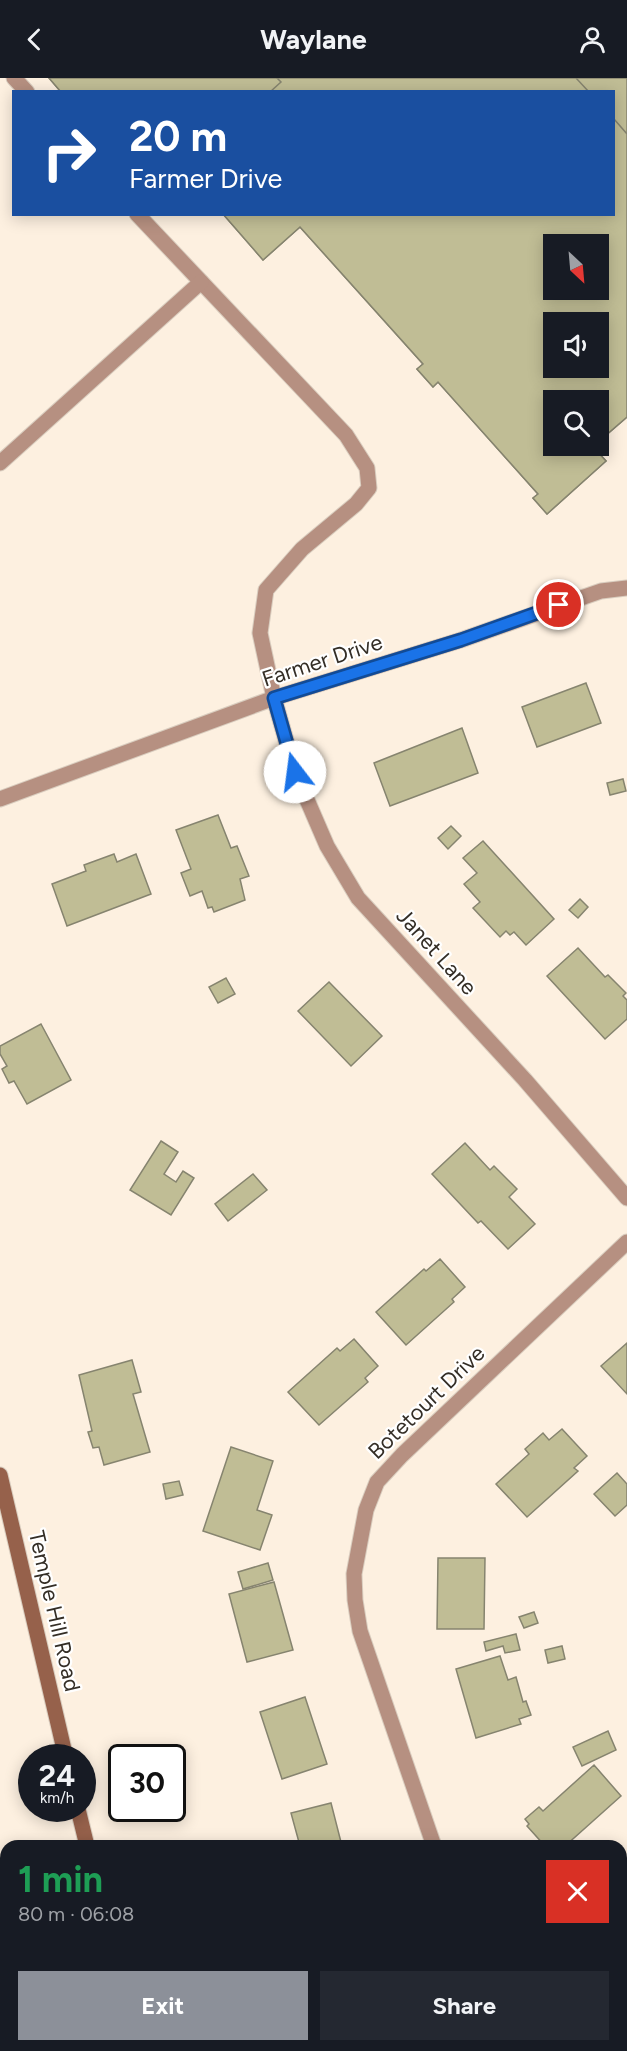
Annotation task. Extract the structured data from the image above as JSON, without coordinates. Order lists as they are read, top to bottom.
{
  "streets": {
    "main road": ["Temple Hill Road"],
    "street": ["Farmer Drive", "Janet Lane", "Botetourt Drive"]
  },
  "crossings": [
    ["Farmer Drive", "Janet Lane"]
  ],
  "north": "bottom right",
  "page": {
    "header": "Waylane",
    "turn": ["20 m", "Farmer Drive"],
    "speed": "24 km/h",
    "limit": "30",
    "heading": ["1 min", "80 m · 06:08"],
    "buttons": ["Exit", "Share"]
  }
}
